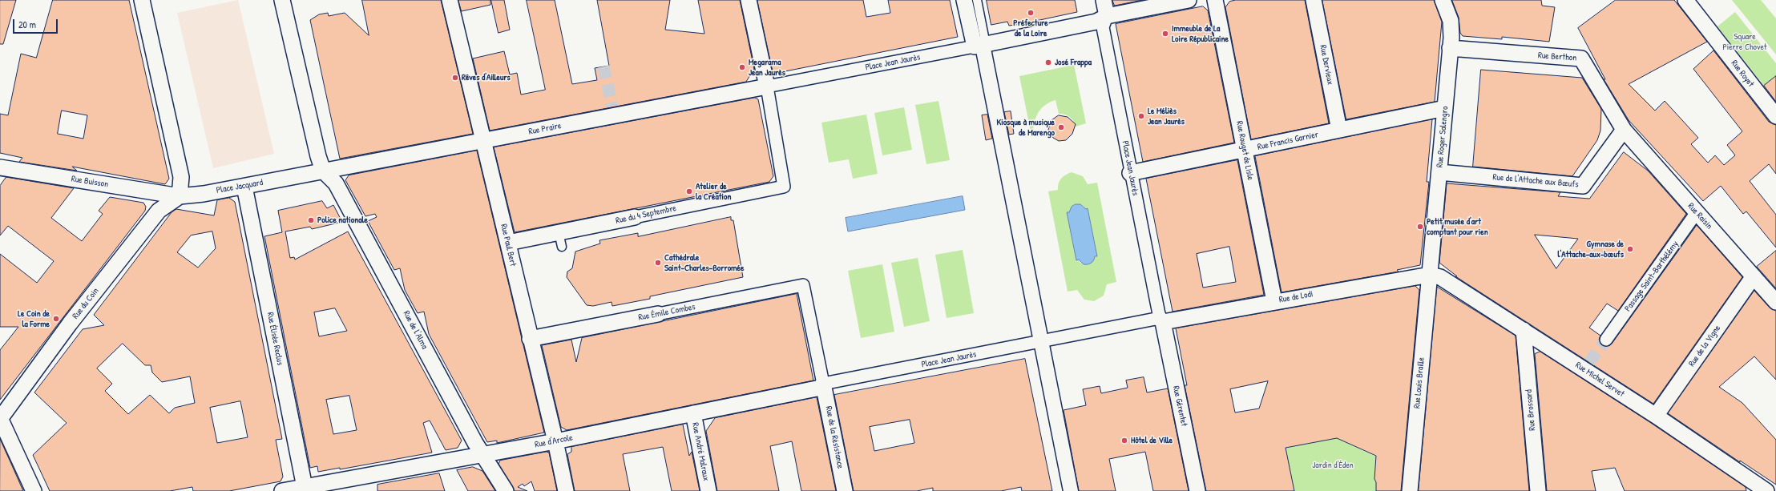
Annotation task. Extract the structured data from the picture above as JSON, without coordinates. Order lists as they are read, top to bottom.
{
  "streets": {
    "street": [
      "Rue Berthon",
      "Place Jean Jaurès",
      "Rue Dervieux",
      "Rue Royet",
      "Rue Praire",
      "Rue Roger Salengro",
      "Rue Francis Garnier",
      "Rue Rouget de Lisle",
      "Rue de l'Attache aux Bœufs",
      "Rue Buisson",
      "Place Jacquard",
      "Rue du 4 Septembre",
      "Rue Raisin",
      "Rue Paul Bert",
      "Passage Saint-Barthélémy",
      "Rue de Lodi",
      "Rue du Coin",
      "Rue Émile Combes",
      "Rue de l'Alma",
      "Rue Élisée Reclus",
      "Rue de la Vigne",
      "Rue Michel Servet",
      "Rue Louis Braille",
      "Rue Gérentet",
      "Rue Brossard",
      "Rue de la Résistance",
      "Rue d'Arcole",
      "Rue André Malraux"
    ]
  },
  "crossings": [
    ["Rue Berthon", "Rue Roger Salengro"],
    ["Rue Berthon", "Rue de l'Attache aux Bœufs"],
    ["Rue Berthon", "Rue Raisin"],
    ["Place Jean Jaurès", "Rue Praire"],
    ["Place Jean Jaurès", "Rue Francis Garnier"],
    ["Place Jean Jaurès", "Rue du 4 Septembre"],
    ["Place Jean Jaurès", "Rue de Lodi"],
    ["Place Jean Jaurès", "Rue Émile Combes"],
    ["Place Jean Jaurès", "Rue Gérentet"],
    ["Place Jean Jaurès", "Rue de la Résistance"],
    ["Place Jean Jaurès", "Rue d'Arcole"],
    ["Rue Dervieux", "Rue Francis Garnier"],
    ["Rue Praire", "Place Jacquard"],
    ["Rue Praire", "Rue du 4 Septembre"],
    ["Rue Praire", "Rue Paul Bert"],
    ["Rue Praire", "Rue de l'Alma"],
    ["Rue Roger Salengro", "Rue Francis Garnier"],
    ["Rue Roger Salengro", "Rue de l'Attache aux Bœufs"],
    ["Rue Roger Salengro", "Rue de Lodi"],
    ["Rue Roger Salengro", "Rue Michel Servet"],
    ["Rue Roger Salengro", "Rue Louis Braille"],
    ["Rue Francis Garnier", "Rue Rouget de Lisle"],
    ["Rue Rouget de Lisle", "Rue de Lodi"],
    ["Rue de l'Attache aux Bœufs", "Rue Raisin"],
    ["Rue Buisson", "Place Jacquard"],
    ["Rue Buisson", "Rue du Coin"],
    ["Place Jacquard", "Rue du Coin"],
    ["Place Jacquard", "Rue de l'Alma"],
    ["Place Jacquard", "Rue Élisée Reclus"],
    ["Rue du 4 Septembre", "Rue Paul Bert"],
    ["Rue Raisin", "Passage Saint-Barthélémy"],
    ["Rue Raisin", "Rue de la Vigne"],
    ["Rue Paul Bert", "Rue Émile Combes"],
    ["Rue Paul Bert", "Rue d'Arcole"],
    ["Rue de Lodi", "Rue Michel Servet"],
    ["Rue de Lodi", "Rue Louis Braille"],
    ["Rue de Lodi", "Rue Gérentet"],
    ["Rue Émile Combes", "Rue de la Résistance"],
    ["Rue Émile Combes", "Rue d'Arcole"],
    ["Rue de l'Alma", "Rue d'Arcole"],
    ["Rue Élisée Reclus", "Rue d'Arcole"],
    ["Rue de la Vigne", "Rue Michel Servet"],
    ["Rue Michel Servet", "Rue Louis Braille"],
    ["Rue Michel Servet", "Rue Brossard"],
    ["Rue de la Résistance", "Rue d'Arcole"],
    ["Rue d'Arcole", "Rue André Malraux"]
  ],
  "parks": ["Square Pierre Chovet", "Jardin d'Éden"],
  "places": [
    "Préfecture de la Loire",
    "Immeuble de La Loire Républicaine",
    "José Frappa",
    "Megarama Jean Jaurès",
    "Rêves d'Ailleurs",
    "Le Méliès Jean Jaurès",
    "Kiosque à musique de Marengo",
    "Atelier de la Création",
    "Police nationale",
    "Petit musée d'art comptant pour rien",
    "Gymnase de l'Attache-aux-bœufs",
    "Cathédrale Saint-Charles-Borromée",
    "Le Coin de la Forme",
    "Hôtel de Ville"
  ],
  "scale_bar": "20 m"
}
